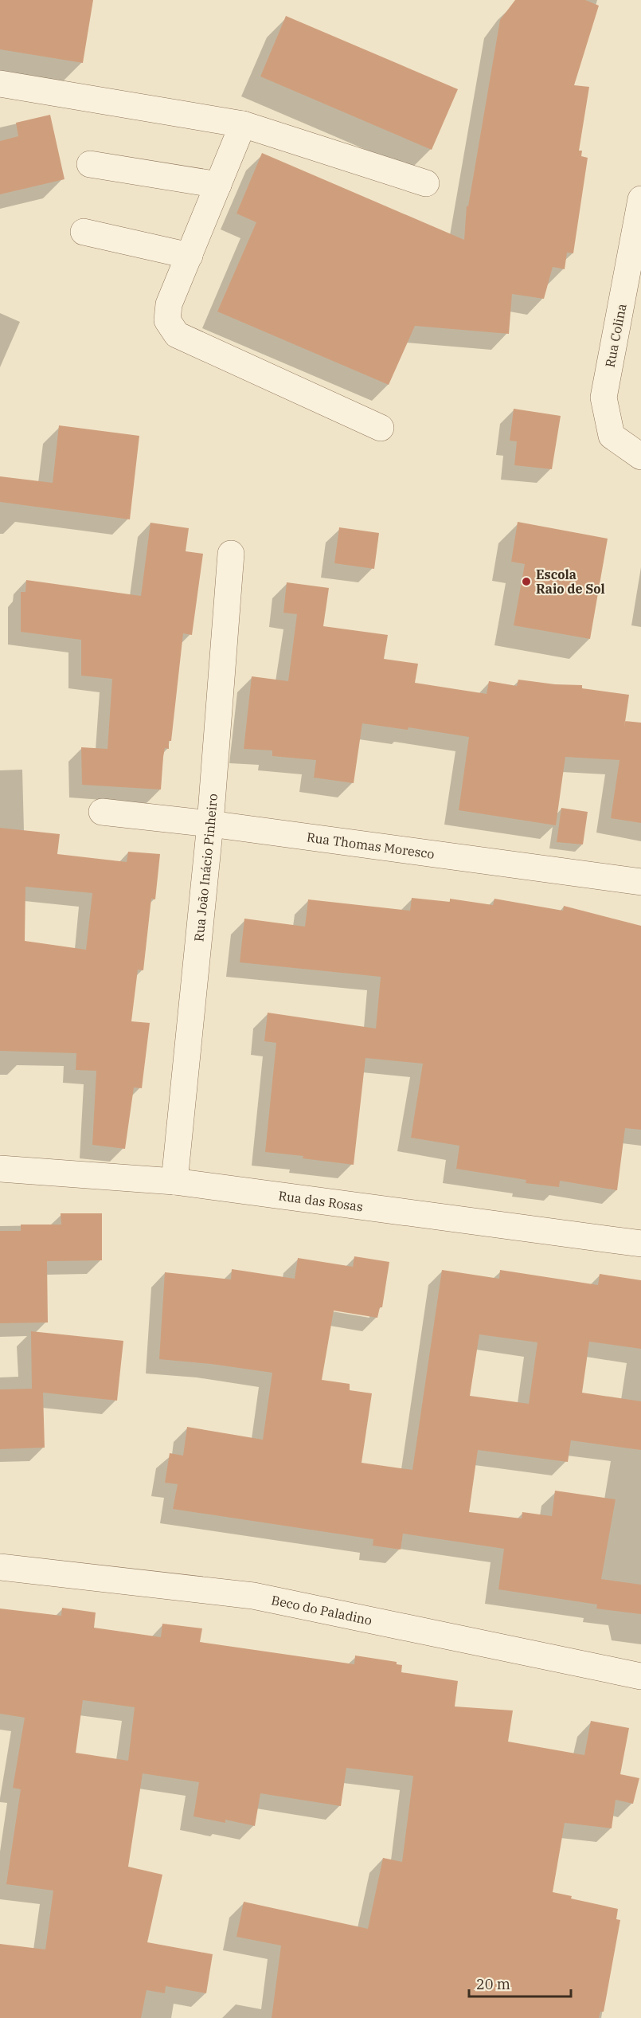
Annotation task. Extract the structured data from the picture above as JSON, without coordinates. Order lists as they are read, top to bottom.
{
  "streets": {
    "street": [
      "Rua Colina",
      "Rua Thomas Moresco",
      "Rua João Inácio Pinheiro",
      "Rua das Rosas",
      "Beco do Paladino"
    ]
  },
  "crossings": [
    ["Rua Thomas Moresco", "Rua João Inácio Pinheiro"],
    ["Rua João Inácio Pinheiro", "Rua das Rosas"]
  ],
  "places": ["Escola Raio de Sol"],
  "scale_bar": "20 m"
}
